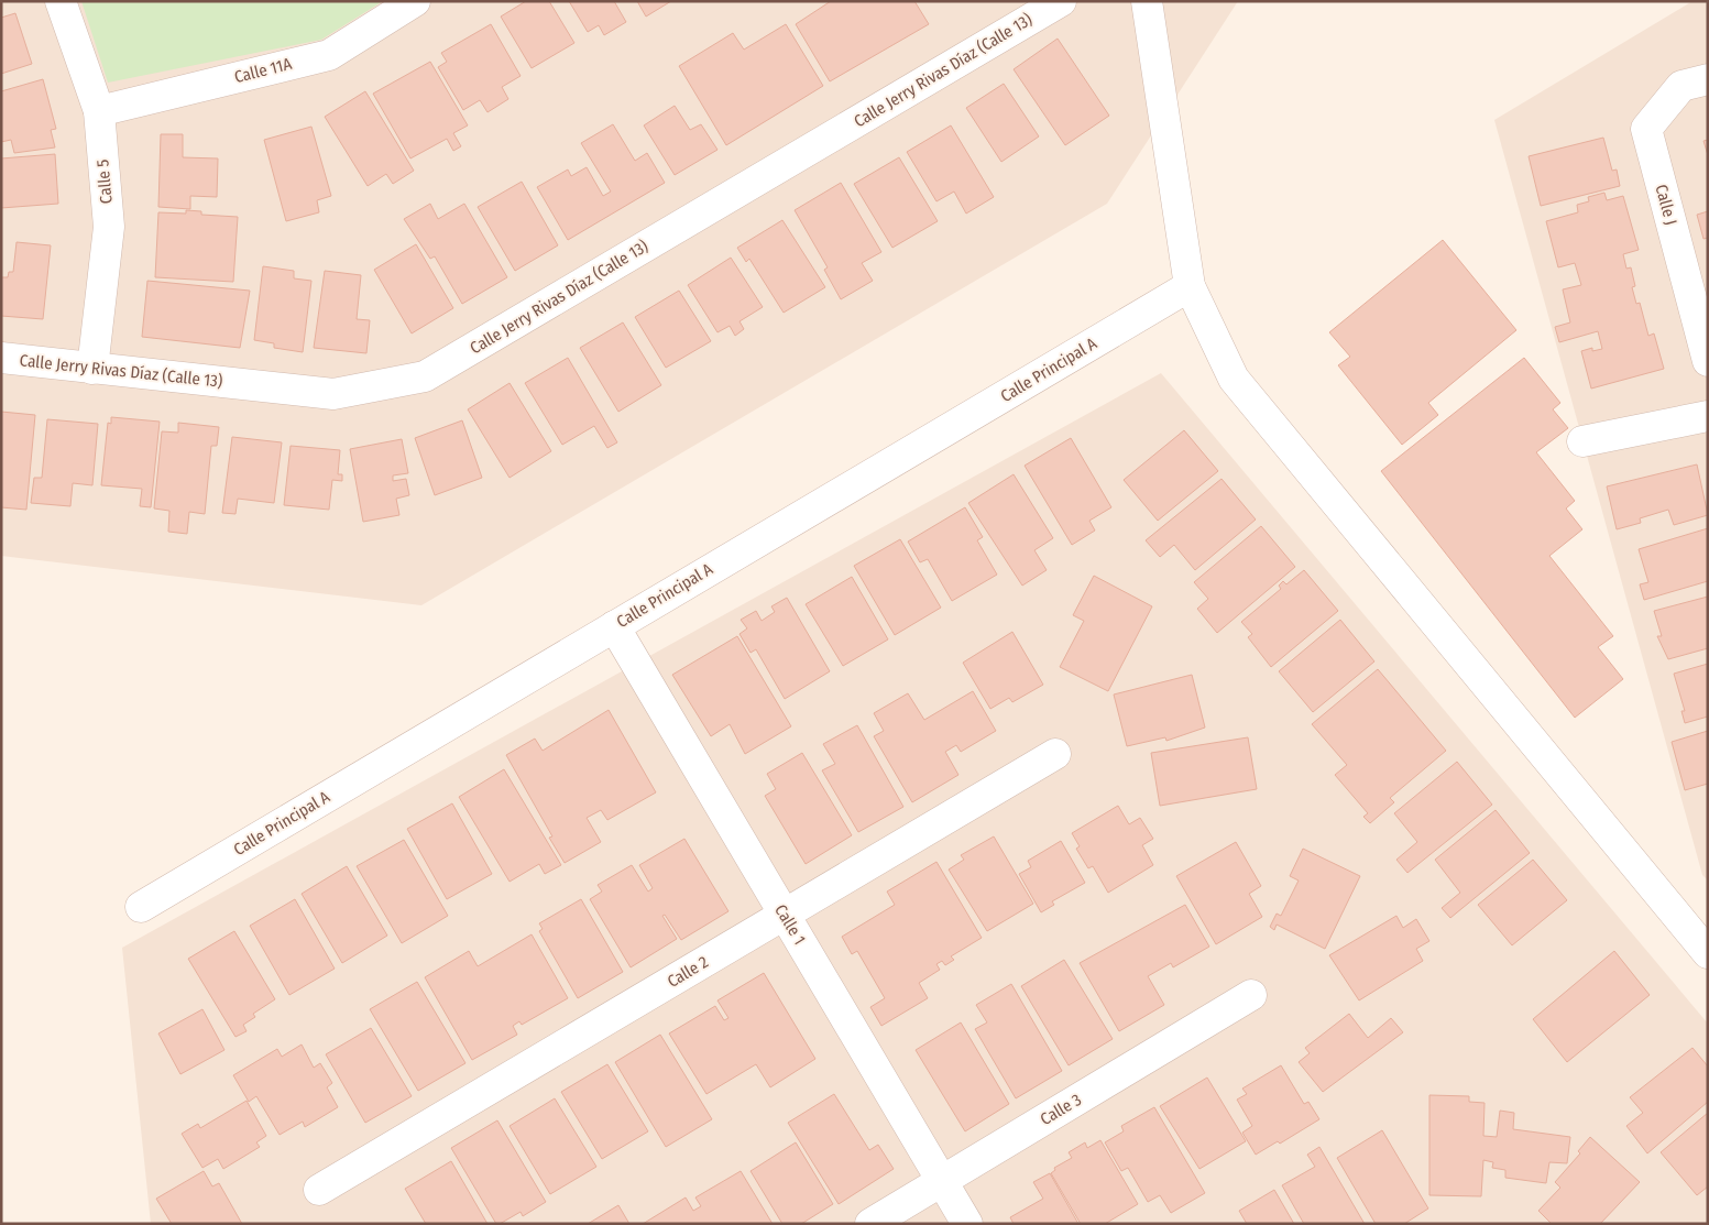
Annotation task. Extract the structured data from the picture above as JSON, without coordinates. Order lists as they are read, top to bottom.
{
  "streets": {
    "street": [
      "Calle 11A",
      "Calle Jerry Rivas Díaz (Calle 13)",
      "Calle 5",
      "Calle J",
      "Calle Principal A",
      "Calle 1",
      "Calle 2",
      "Calle 3"
    ]
  },
  "crossings": [
    ["Calle 11A", "Calle 5"],
    ["Calle Jerry Rivas Díaz (Calle 13)", "Calle 5"],
    ["Calle Principal A", "Calle 1"],
    ["Calle 1", "Calle 2"],
    ["Calle 1", "Calle 3"]
  ]
}
